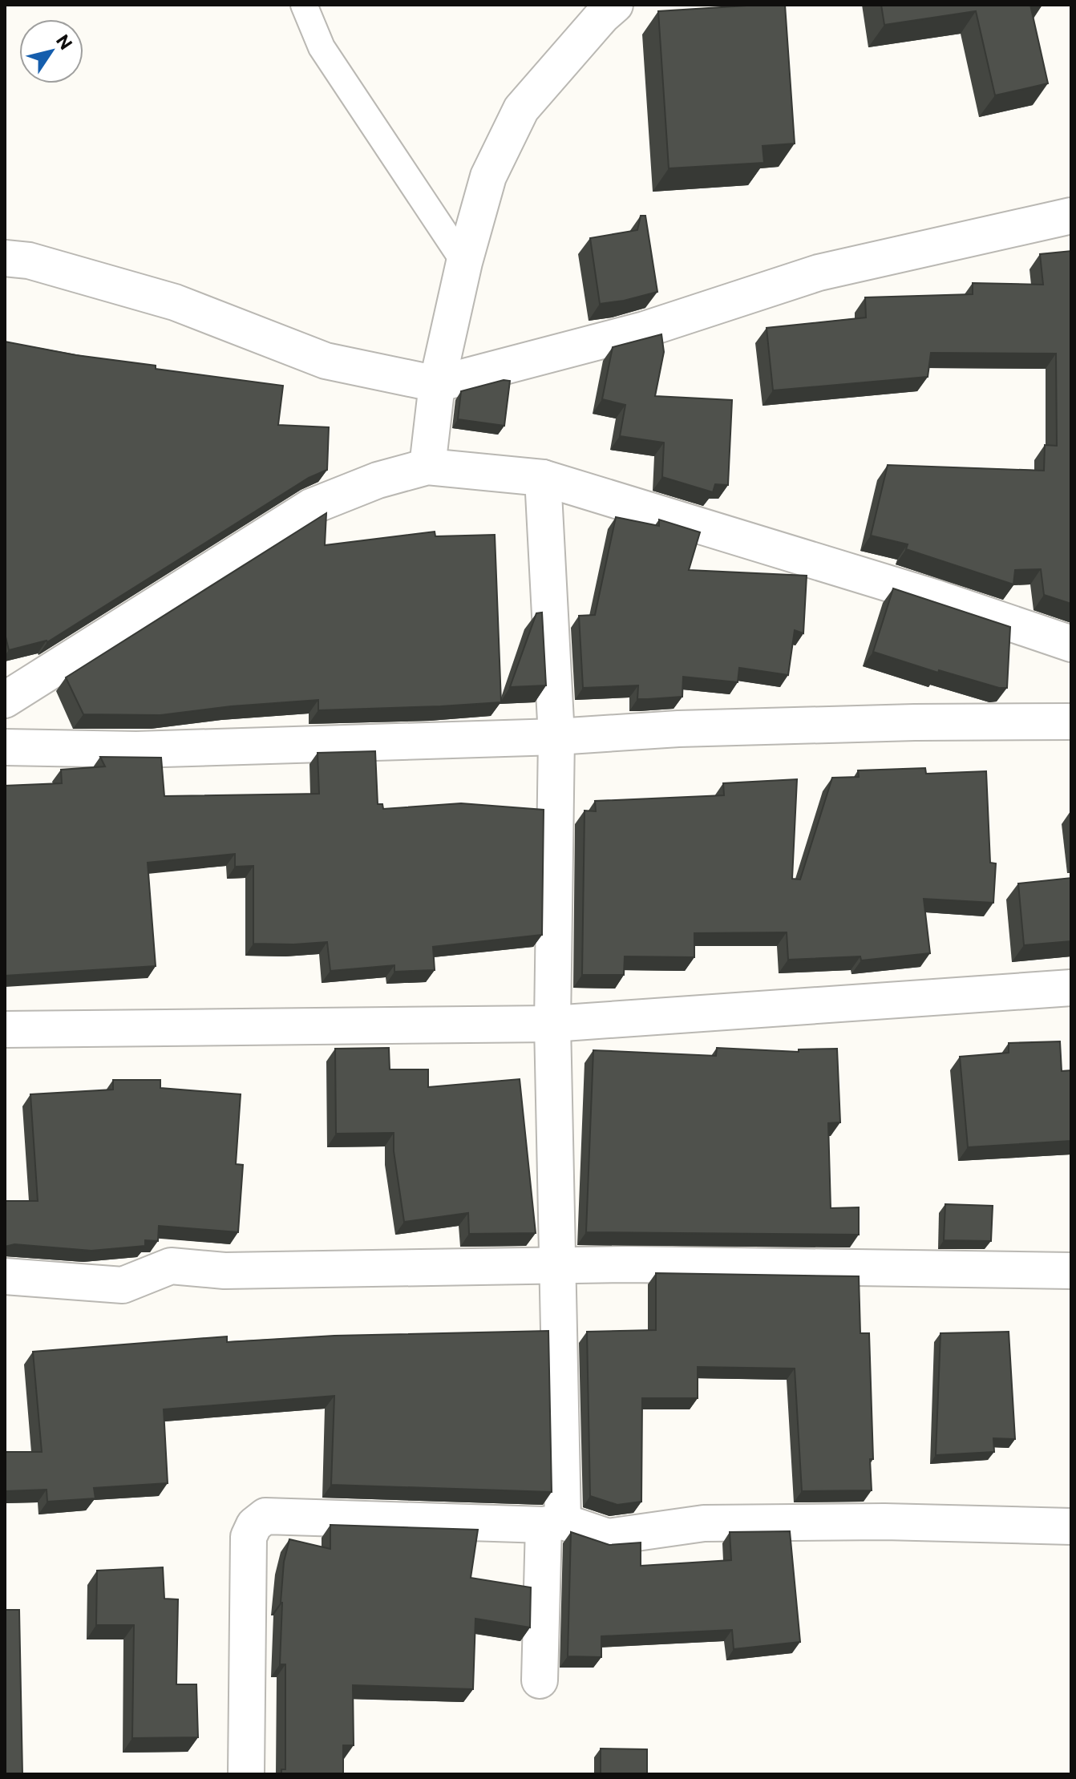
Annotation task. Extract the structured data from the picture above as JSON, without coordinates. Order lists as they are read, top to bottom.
{
  "north": "top right"
}
